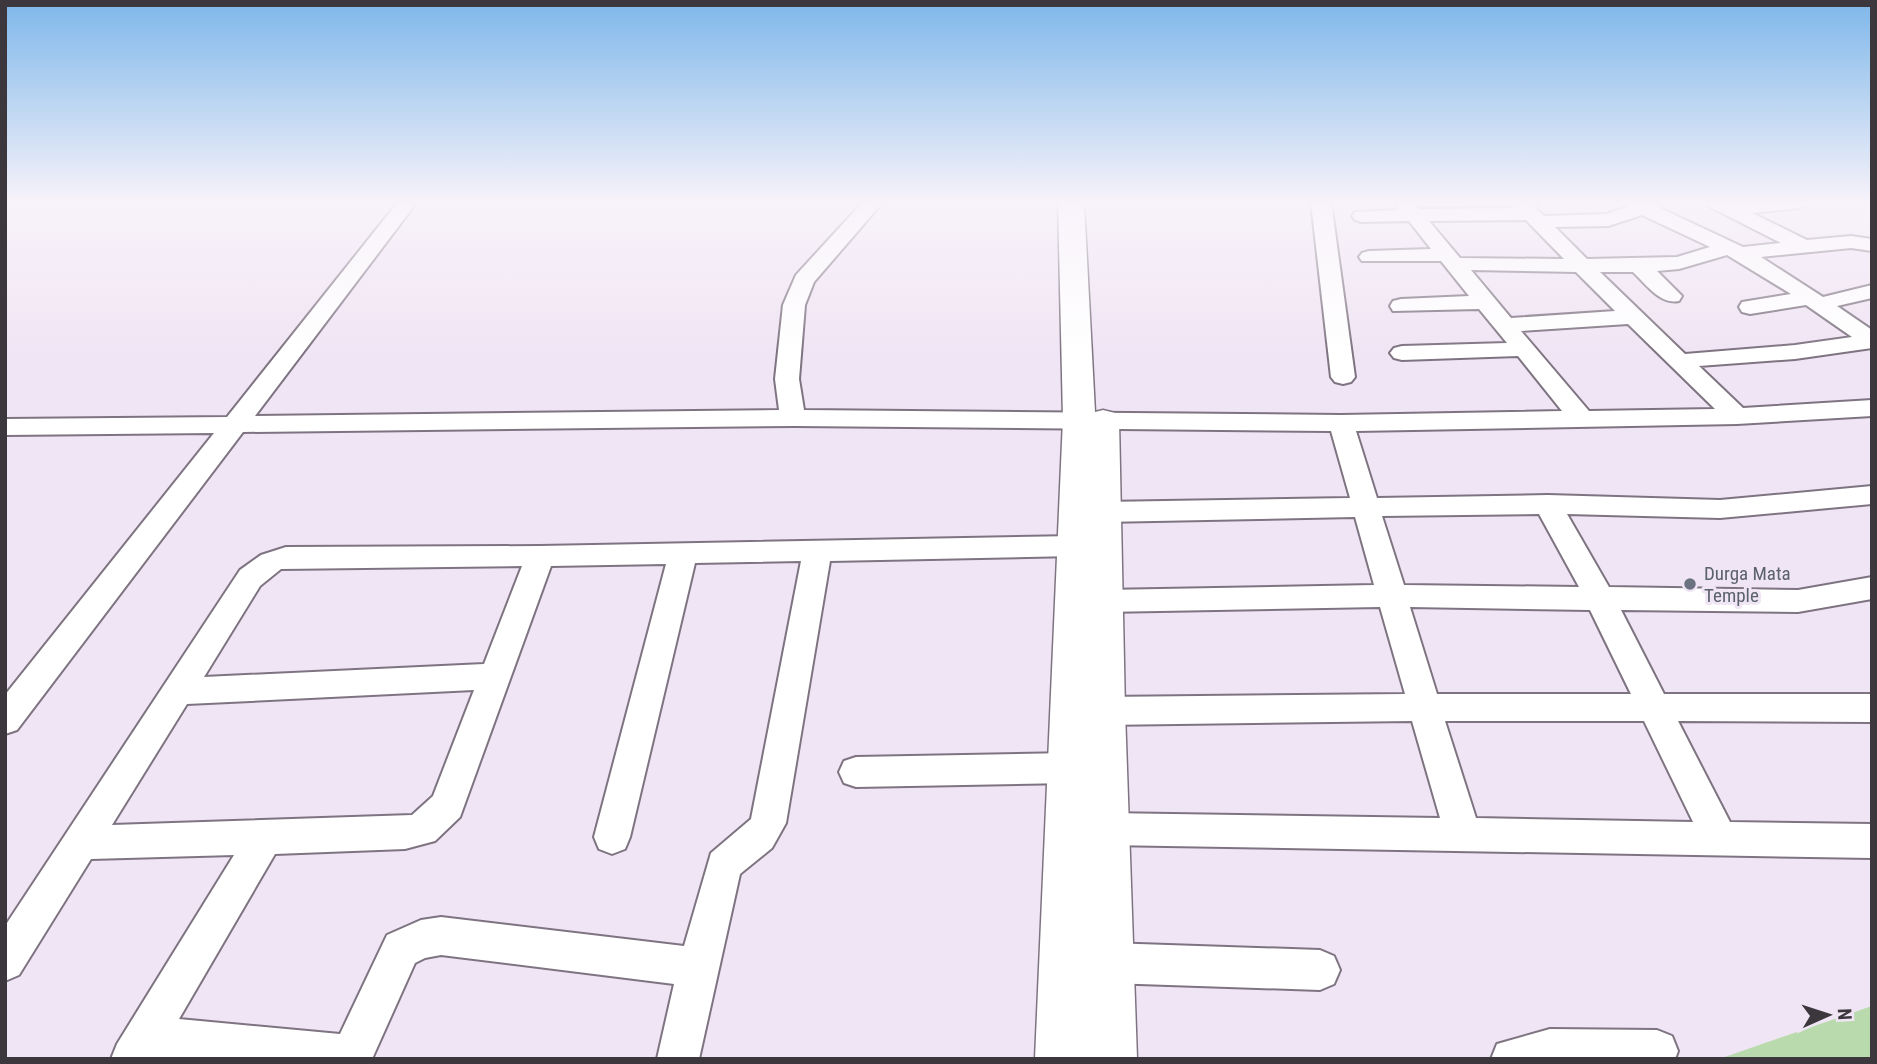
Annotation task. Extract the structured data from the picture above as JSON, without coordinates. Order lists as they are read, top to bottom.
{
  "places": ["Durga Mata Temple"],
  "north": "right"
}
